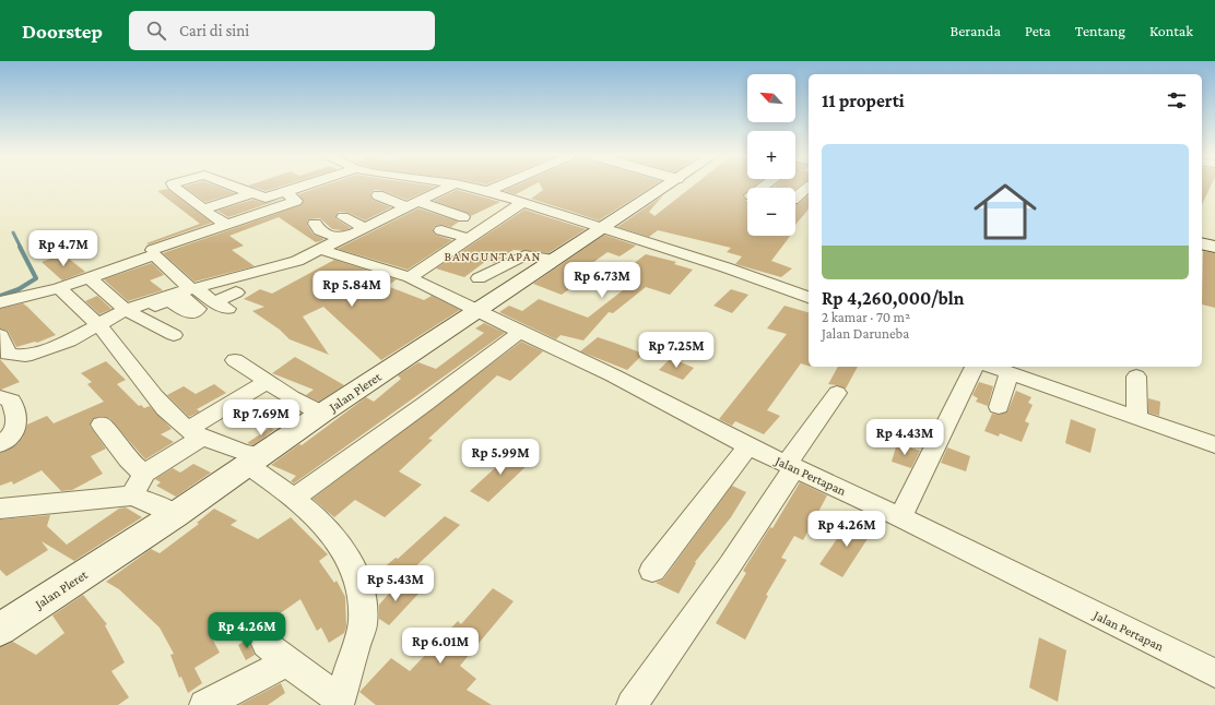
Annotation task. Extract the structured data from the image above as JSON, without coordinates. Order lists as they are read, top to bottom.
{
  "streets": {
    "main road": ["Jalan Pleret"],
    "street": ["Jalan Pertapan"]
  },
  "crossings": [
    ["Jalan Pleret", "Jalan Pertapan"]
  ],
  "districts": ["BANGUNTAPAN"],
  "north": "top left",
  "page": {
    "header": "Doorstep",
    "search": "Cari di sini",
    "nav": [
      "Beranda",
      "Peta",
      "Tentang",
      "Kontak"
    ],
    "map_buttons": ["+", "−"],
    "heading": "11 properti",
    "list": [
      {
        "name": "Rp 4,260,000/bln",
        "note": "2 kamar · 70 m² · Jalan Daruneba"
      }
    ],
    "price": [
      "Rp 4.7M",
      "Rp 6.73M",
      "Rp 5.84M",
      "Rp 7.25M",
      "Rp 7.69M",
      "Rp 4.43M",
      "Rp 5.99M",
      "Rp 4.26M",
      "Rp 5.43M",
      "Rp 4.26M",
      "Rp 6.01M"
    ]
  }
}
